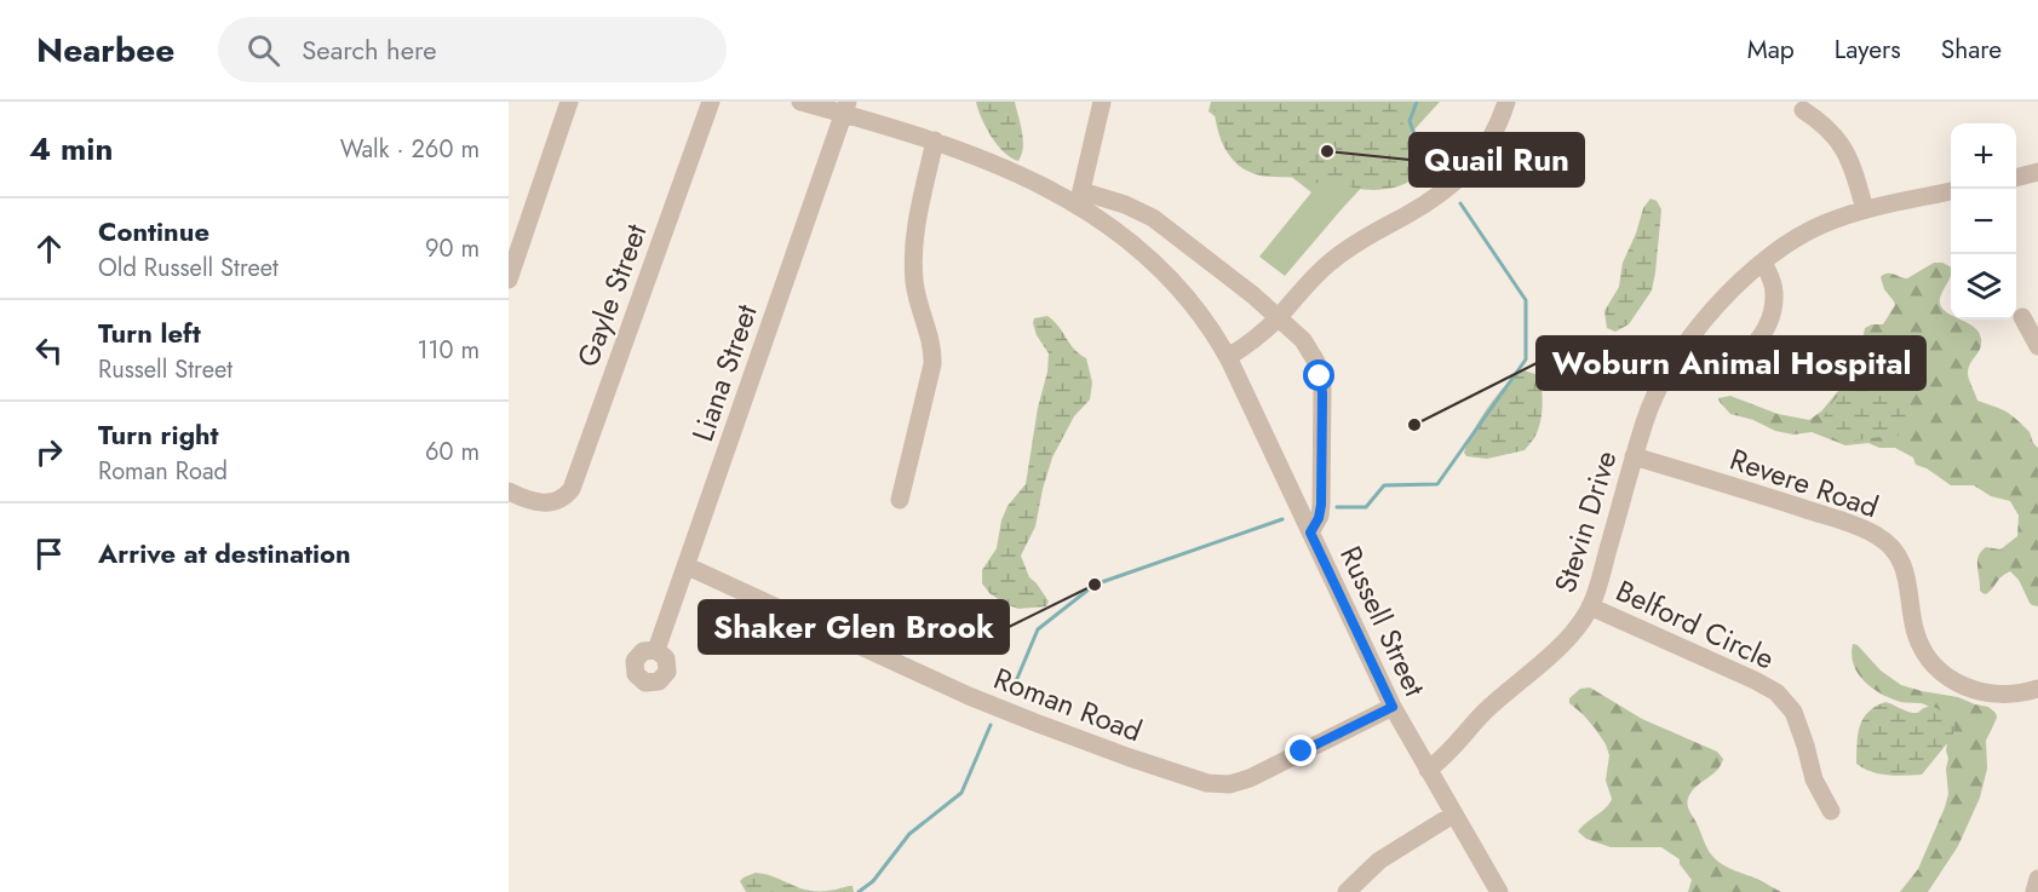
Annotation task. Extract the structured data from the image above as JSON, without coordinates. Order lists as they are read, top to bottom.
{
  "streets": {
    "street": [
      "Gayle Street",
      "Liana Street",
      "Revere Road",
      "Stevin Drive",
      "Russell Street",
      "Belford Circle",
      "Roman Road"
    ]
  },
  "crossings": [
    ["Liana Street", "Russell Street"],
    ["Liana Street", "Roman Road"],
    ["Revere Road", "Stevin Drive"],
    ["Stevin Drive", "Russell Street"],
    ["Stevin Drive", "Belford Circle"],
    ["Russell Street", "Roman Road"]
  ],
  "places": ["Quail Run", "Woburn Animal Hospital", "Shaker Glen Brook"],
  "page": {
    "header": "Nearbee",
    "search": "Search here",
    "nav": ["Map", "Layers", "Share"],
    "heading": ["4 min", "Walk · 260 m"],
    "map_buttons": ["+", "−"],
    "list": [
      ["Continue", "Old Russell Street", "90 m"],
      ["Turn left", "Russell Street", "110 m"],
      ["Turn right", "Roman Road", "60 m"],
      "Arrive at destination"
    ]
  }
}
